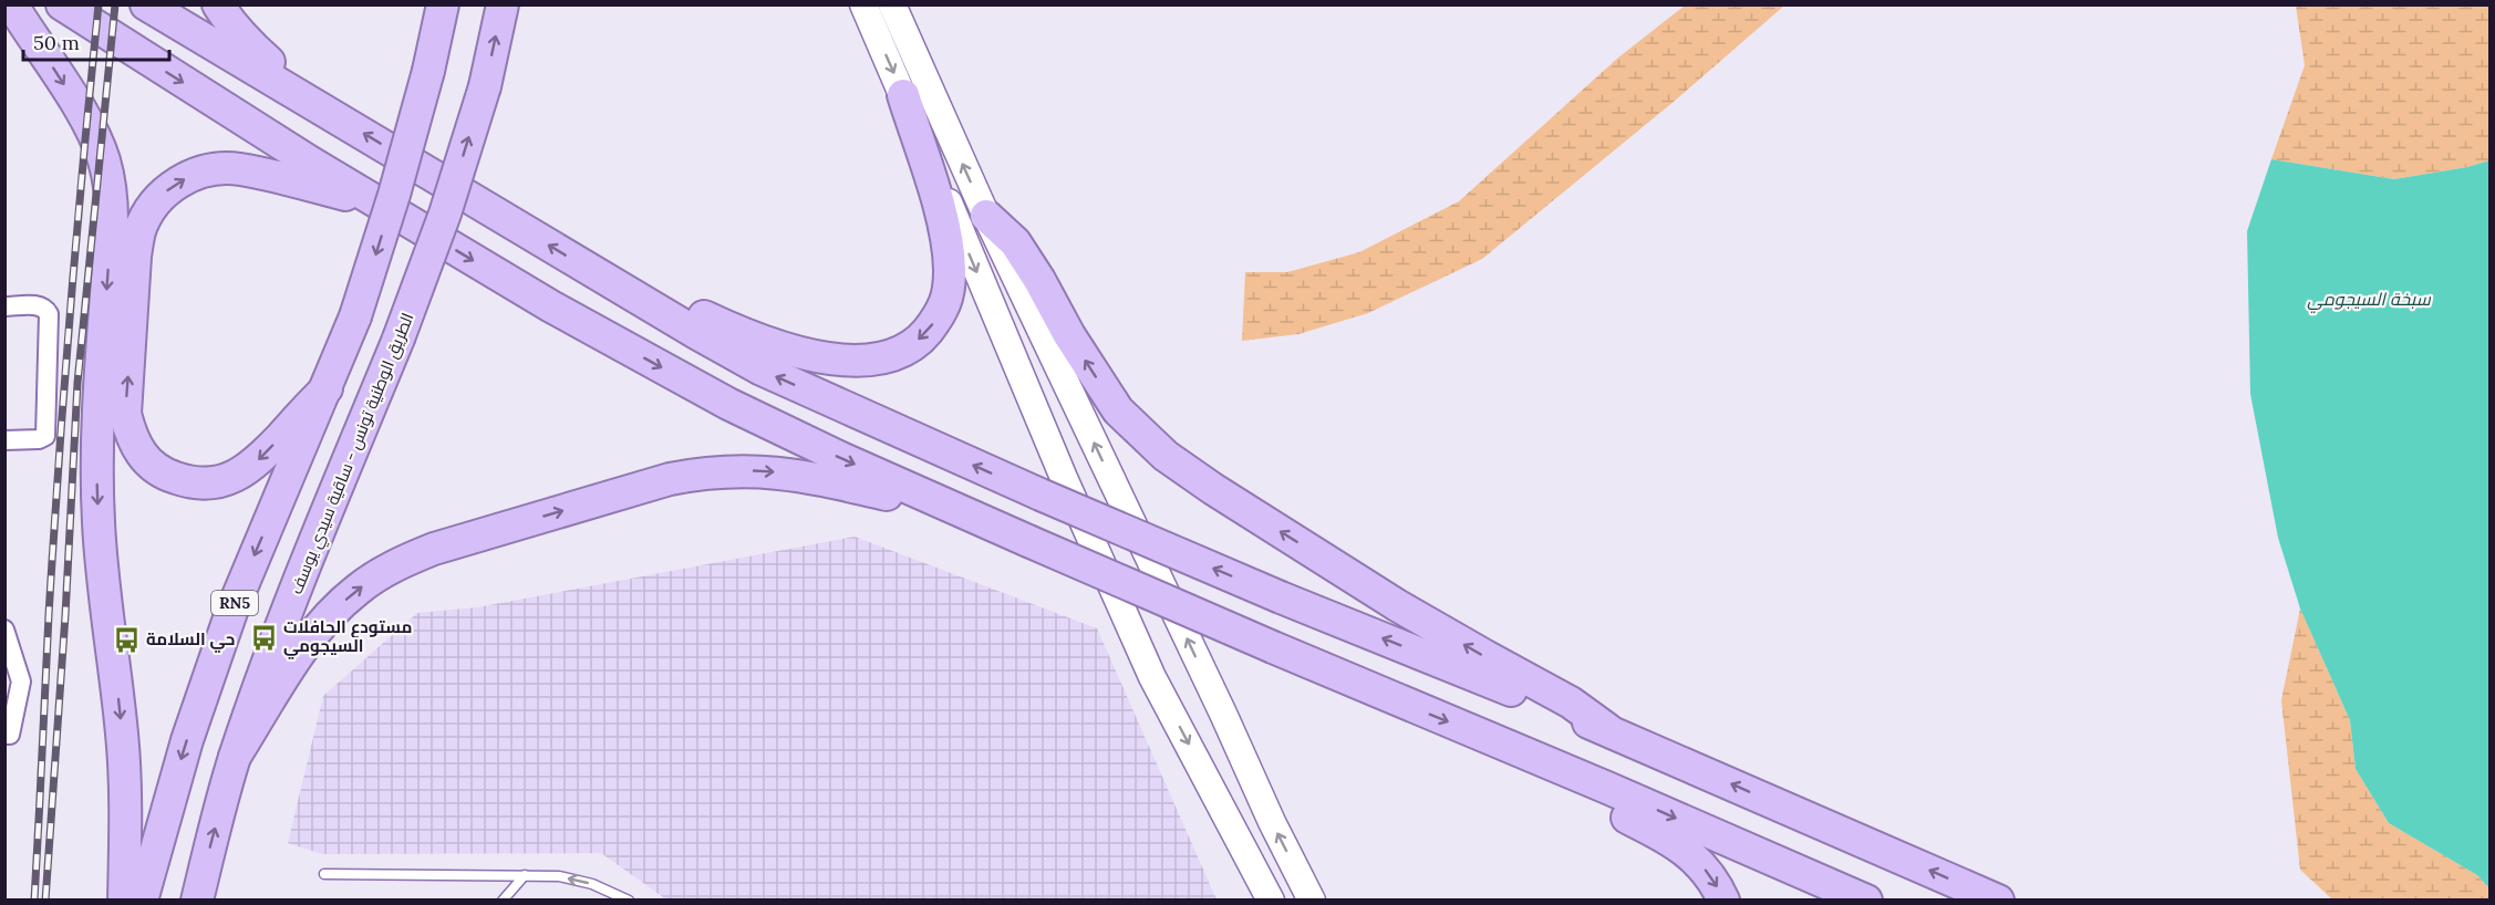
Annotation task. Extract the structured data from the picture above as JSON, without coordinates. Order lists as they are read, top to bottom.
{
  "streets": {
    "highway": ["الطريق الوطنية تونس - ساقية سيدي يوسف", "RN5"]
  },
  "water": ["سبخة السيجومي"],
  "places": {
    "bus stop": ["مستودع الحافلات السيجومي", "حي السلامة"]
  },
  "scale_bar": "50 m"
}
